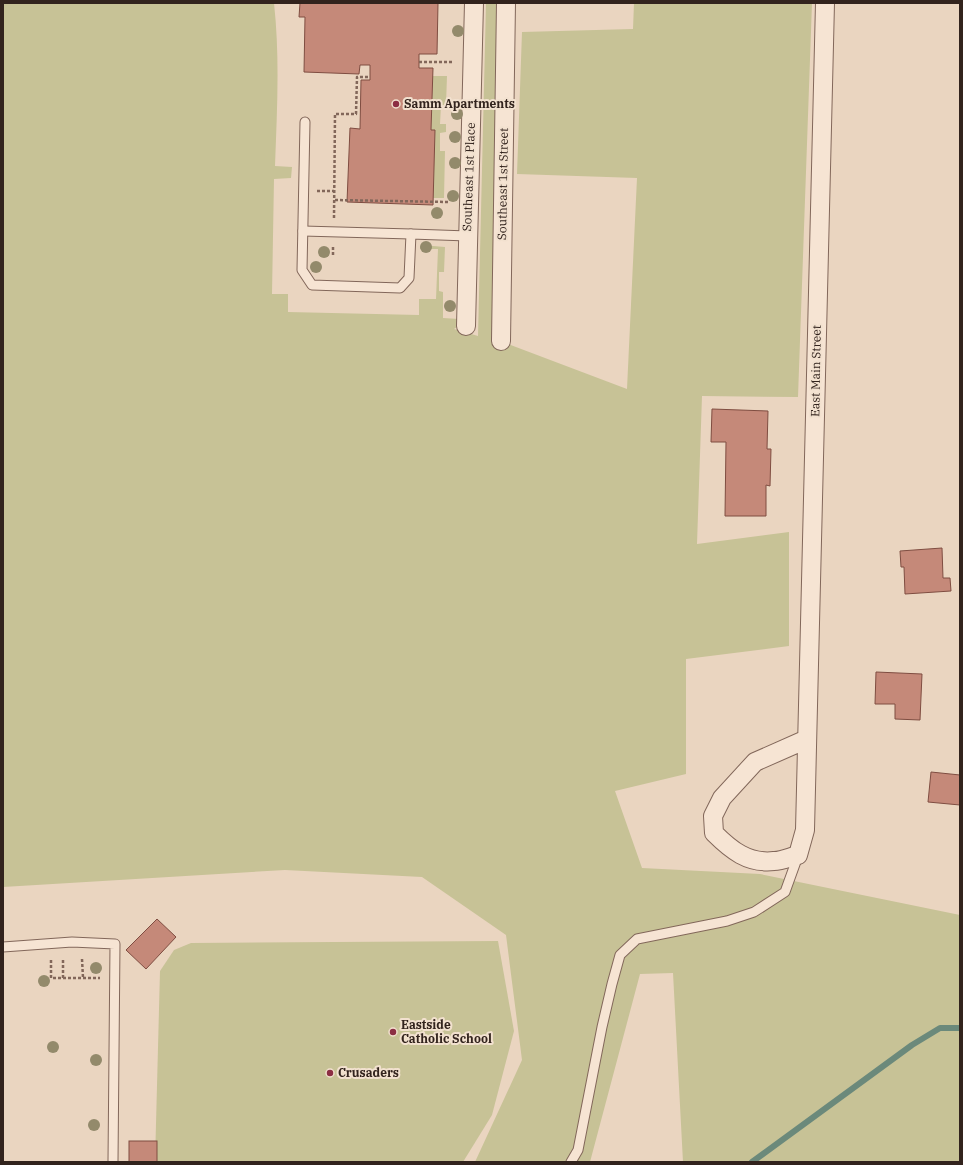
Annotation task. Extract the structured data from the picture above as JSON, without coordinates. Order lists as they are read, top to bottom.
{
  "streets": {
    "street": ["Southeast 1st Place", "Southeast 1st Street", "East Main Street"]
  },
  "places": ["Samm Apartments", "Eastside Catholic School", "Crusaders"]
}
